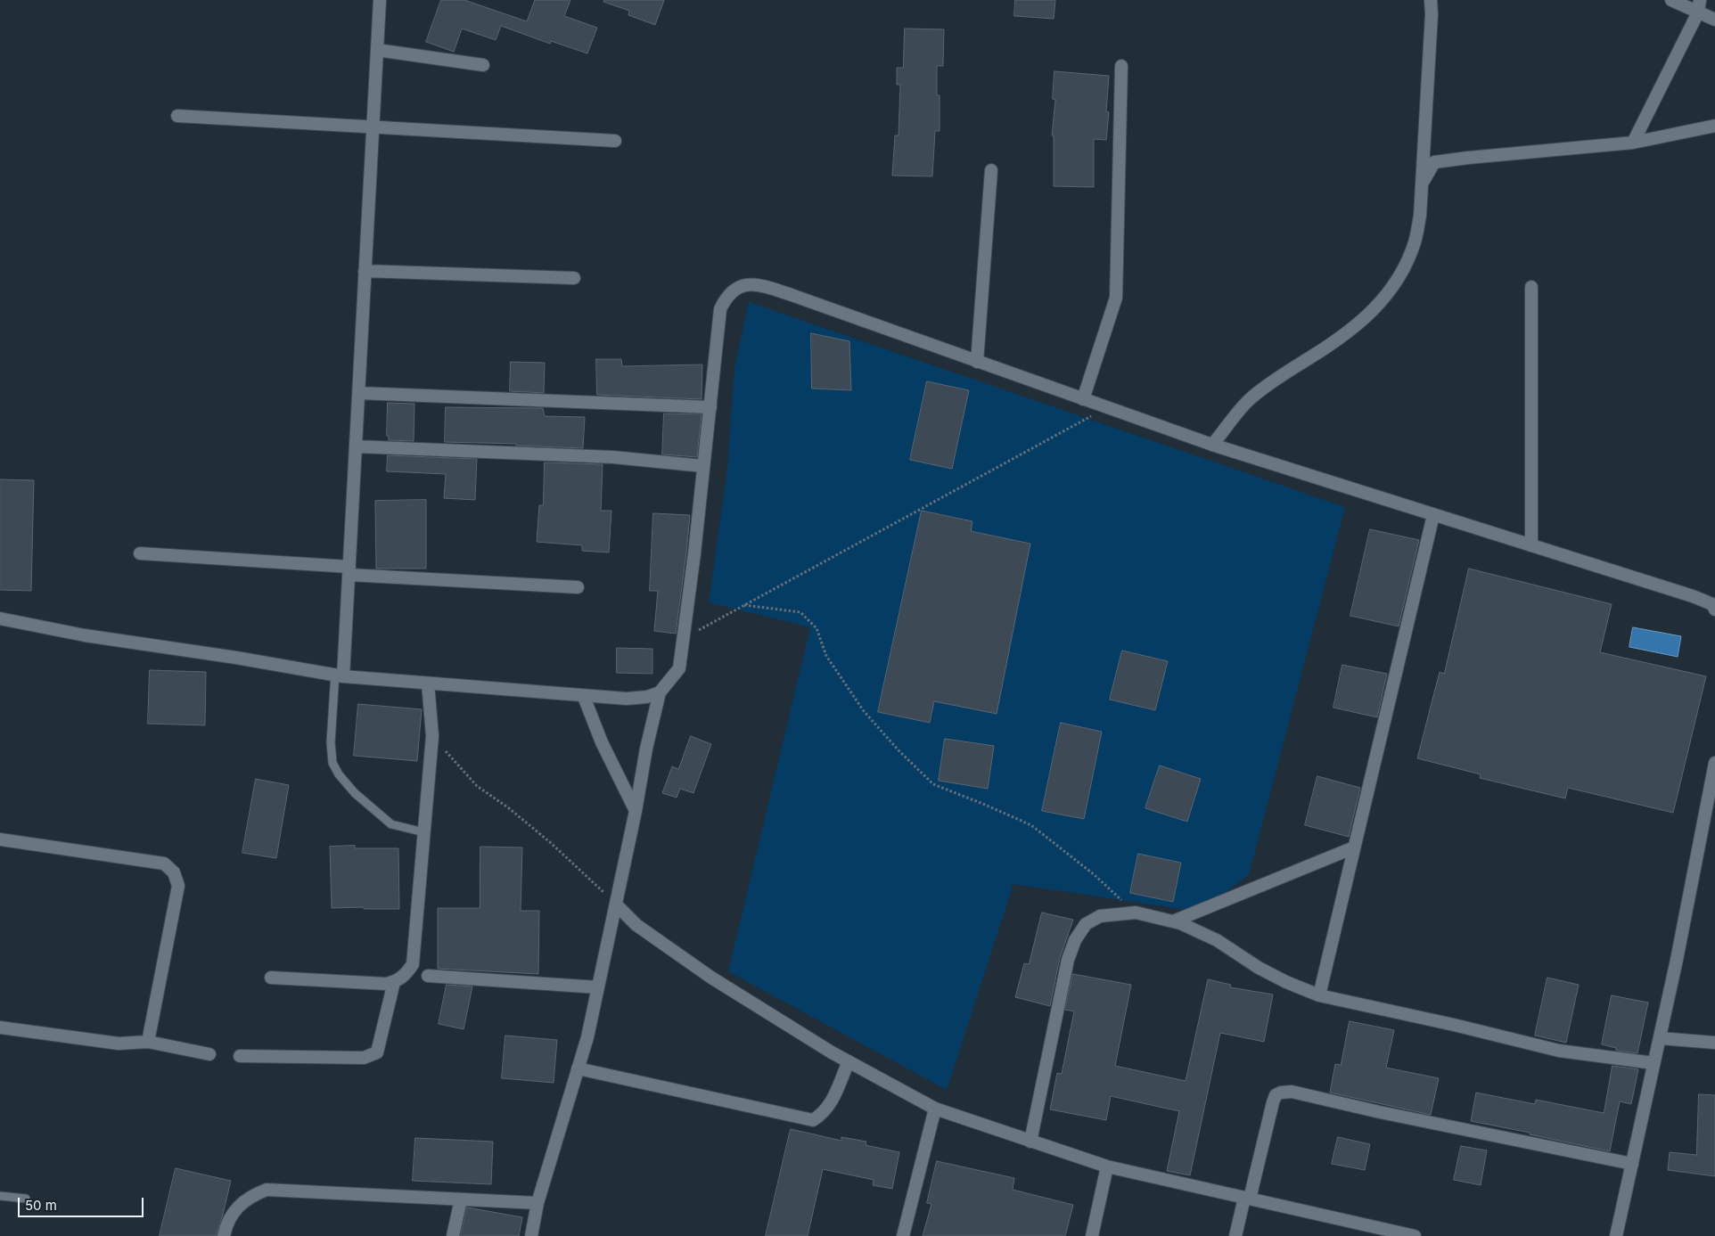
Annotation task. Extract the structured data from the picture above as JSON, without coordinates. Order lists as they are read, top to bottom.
{
  "scale_bar": "50 m"
}
